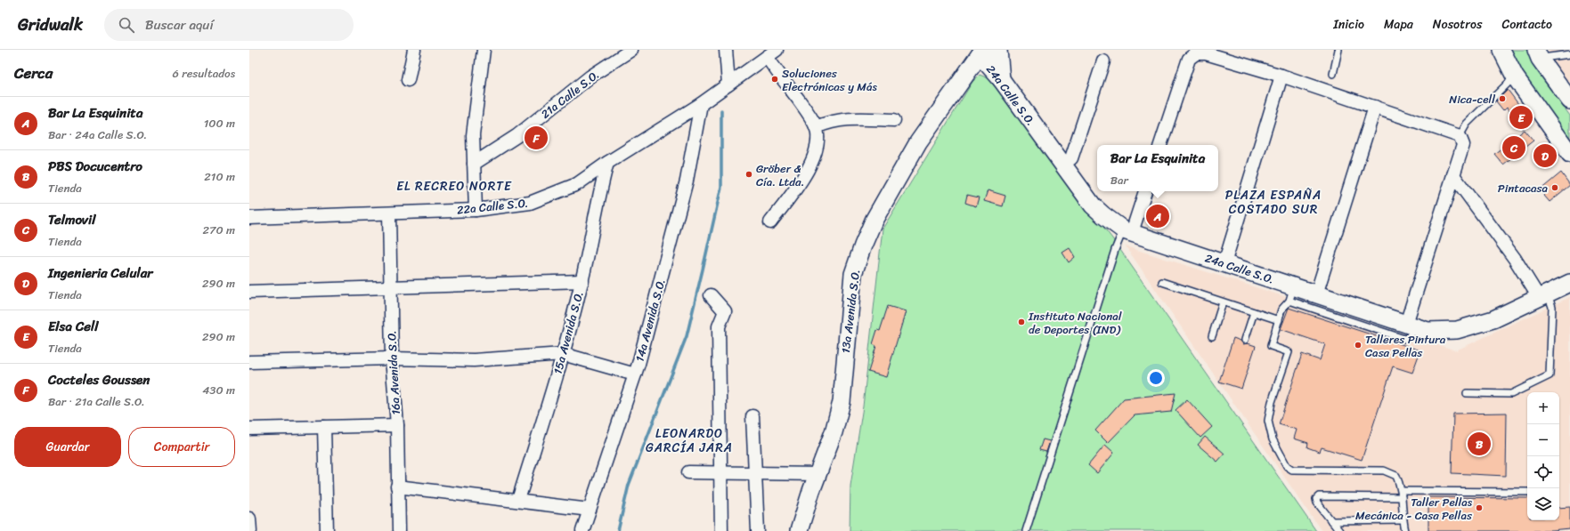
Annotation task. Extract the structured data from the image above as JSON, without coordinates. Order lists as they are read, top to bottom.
{
  "streets": {
    "street": [
      "21a Calle S.O.",
      "24a Calle S.O.",
      "22a Calle S.O.",
      "13a Avenida S.O.",
      "14a Avenida S.O.",
      "15a Avenida S.O.",
      "16a Avenida S.O."
    ]
  },
  "crossings": [
    ["24a Calle S.O.", "13a Avenida S.O."],
    ["22a Calle S.O.", "14a Avenida S.O."],
    ["22a Calle S.O.", "15a Avenida S.O."],
    ["22a Calle S.O.", "16a Avenida S.O."]
  ],
  "districts": ["EL RECREO NORTE", "PLAZA ESPAÑA COSTADO SUR", "LEONARDO GARCÍA JARA"],
  "places": [
    "Soluciones Electrónicas y Más",
    "Nica-cell",
    "Gröber & Cía. Ltda.",
    "Pintacasa",
    "Instituto Nacional de Deportes (IND)",
    "Talleres Pintura Casa Pellas",
    "Taller Pellas Mecánica - Casa Pellas"
  ],
  "page": {
    "header": "Gridwalk",
    "search": "Buscar aquí",
    "nav": [
      "Inicio",
      "Mapa",
      "Nosotros",
      "Contacto"
    ],
    "heading": ["Cerca", "6 resultados"],
    "list": [
      {
        "mark": "A",
        "name": "Bar La Esquinita",
        "note": "Bar · 24a Calle S.O.",
        "value": "100 m"
      },
      {
        "mark": "B",
        "name": "PBS Docucentro",
        "note": "Tienda",
        "value": "210 m"
      },
      {
        "mark": "C",
        "name": "Telmovil",
        "note": "Tienda",
        "value": "270 m"
      },
      {
        "mark": "D",
        "name": "Ingenieria Celular",
        "note": "Tienda",
        "value": "290 m"
      },
      {
        "mark": "E",
        "name": "Elsa Cell",
        "note": "Tienda",
        "value": "290 m"
      },
      {
        "mark": "F",
        "name": "Cocteles Goussen",
        "note": "Bar · 21a Calle S.O.",
        "value": "430 m"
      }
    ],
    "pins": [
      "E",
      "F",
      "C",
      "D",
      "A",
      "B"
    ],
    "popup": ["Bar La Esquinita", "Bar"],
    "map_buttons": ["+", "−"],
    "buttons": ["Guardar", "Compartir"]
  }
}
